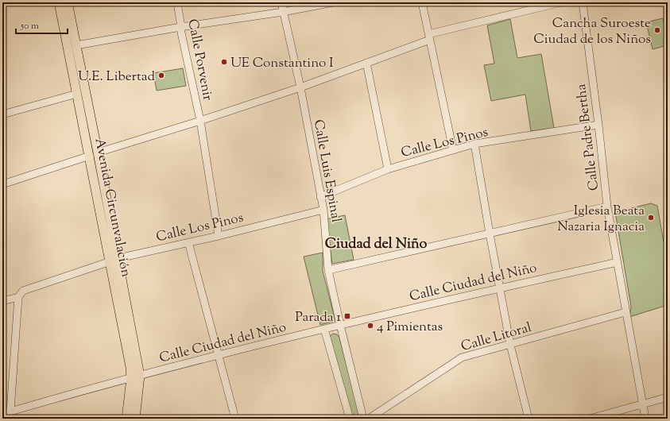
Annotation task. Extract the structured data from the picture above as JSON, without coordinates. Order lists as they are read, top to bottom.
{
  "streets": {
    "main road": ["Avenida Circunvalación"],
    "street": [
      "Calle Porvenir",
      "Calle Padre Bertha",
      "Calle Los Pinos",
      "Calle Luis Espinal",
      "Calle Ciudad del Niño",
      "Calle Litoral"
    ]
  },
  "crossings": [
    ["Calle Porvenir", "Calle Los Pinos"],
    ["Calle Porvenir", "Calle Luis Espinal"],
    ["Calle Porvenir", "Avenida Circunvalación"],
    ["Calle Padre Bertha", "Calle Los Pinos"],
    ["Calle Padre Bertha", "Calle Ciudad del Niño"],
    ["Calle Padre Bertha", "Calle Litoral"],
    ["Calle Los Pinos", "Calle Luis Espinal"],
    ["Calle Los Pinos", "Avenida Circunvalación"],
    ["Calle Luis Espinal", "Calle Ciudad del Niño"],
    ["Avenida Circunvalación", "Calle Ciudad del Niño"]
  ],
  "districts": ["Ciudad del Niño"],
  "places": {
    "other": [
      "Cancha Suroeste Ciudad de los Niños",
      "UE Constantino I",
      "U.E. Libertad",
      "Iglesia Beata Nazaria Ignacia",
      "4 Pimientas"
    ],
    "transit": ["Parada 1"]
  },
  "scale_bar": "50 m"
}
